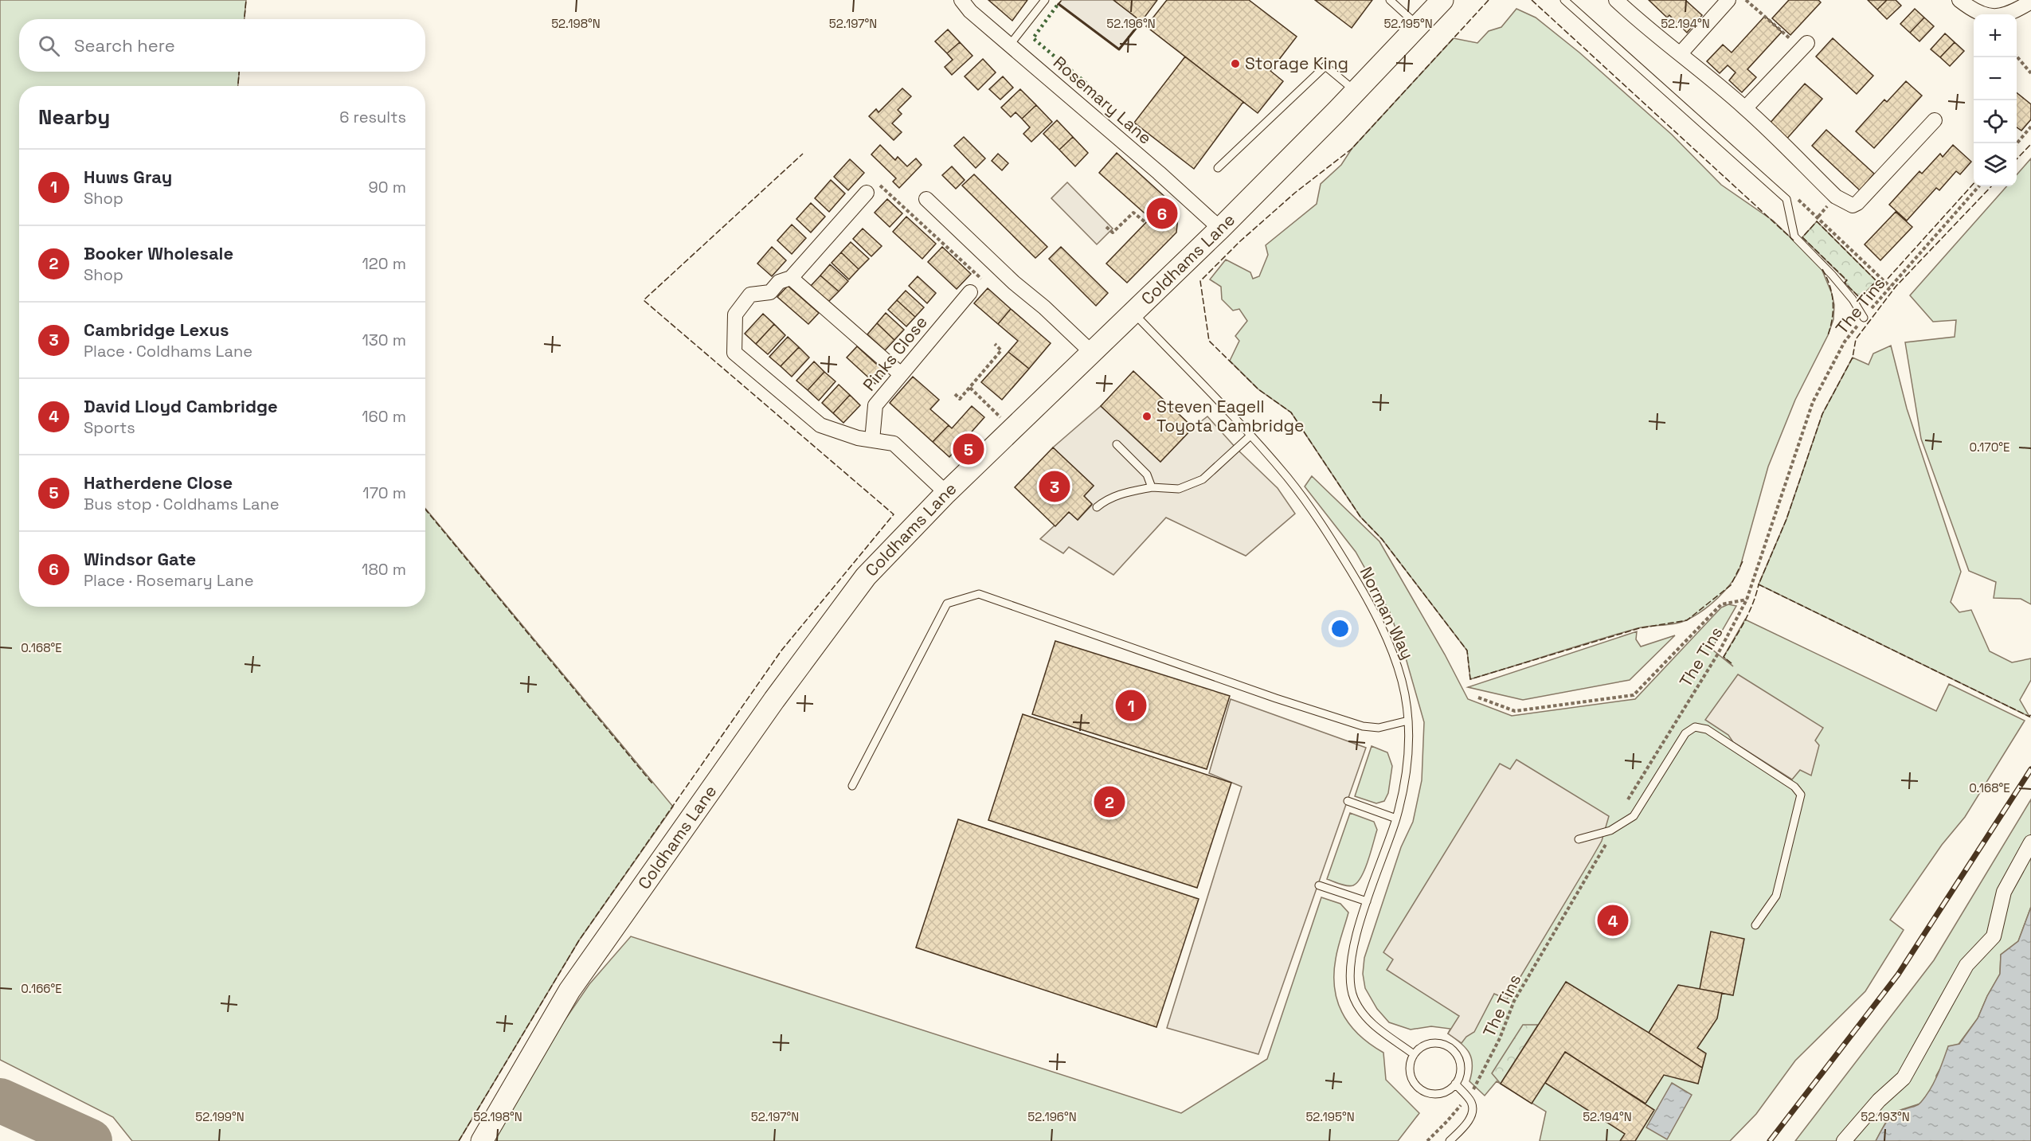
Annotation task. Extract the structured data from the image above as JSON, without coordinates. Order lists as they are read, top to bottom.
{
  "streets": {
    "street": ["Rosemary Lane", "Coldhams Lane", "Pinks Close"],
    "lane": ["Norman Way"],
    "path": ["The Tins"]
  },
  "crossings": [
    ["Rosemary Lane", "Coldhams Lane"],
    ["Coldhams Lane", "Norman Way"]
  ],
  "places": ["Storage King", "Steven Eagell Toyota Cambridge"],
  "page": {
    "map_buttons": ["+", "−"],
    "search": "Search here",
    "heading": ["Nearby", "6 results"],
    "list": [
      {
        "mark": "1",
        "name": "Huws Gray",
        "note": "Shop",
        "value": "90 m"
      },
      {
        "mark": "2",
        "name": "Booker Wholesale",
        "note": "Shop",
        "value": "120 m"
      },
      {
        "mark": "3",
        "name": "Cambridge Lexus",
        "note": "Place · Coldhams Lane",
        "value": "130 m"
      },
      {
        "mark": "4",
        "name": "David Lloyd Cambridge",
        "note": "Sports",
        "value": "160 m"
      },
      {
        "mark": "5",
        "name": "Hatherdene Close",
        "note": "Bus stop · Coldhams Lane",
        "value": "170 m"
      },
      {
        "mark": "6",
        "name": "Windsor Gate",
        "note": "Place · Rosemary Lane",
        "value": "180 m"
      }
    ],
    "pins": [
      "6",
      "5",
      "3",
      "1",
      "2",
      "4"
    ]
  },
  "coordinates": [
    "52.198°N",
    "52.197°N",
    "52.196°N",
    "52.195°N",
    "52.194°N",
    "0.170°E",
    "0.168°E",
    "0.166°E",
    "52.199°N",
    "52.193°N"
  ]
}
